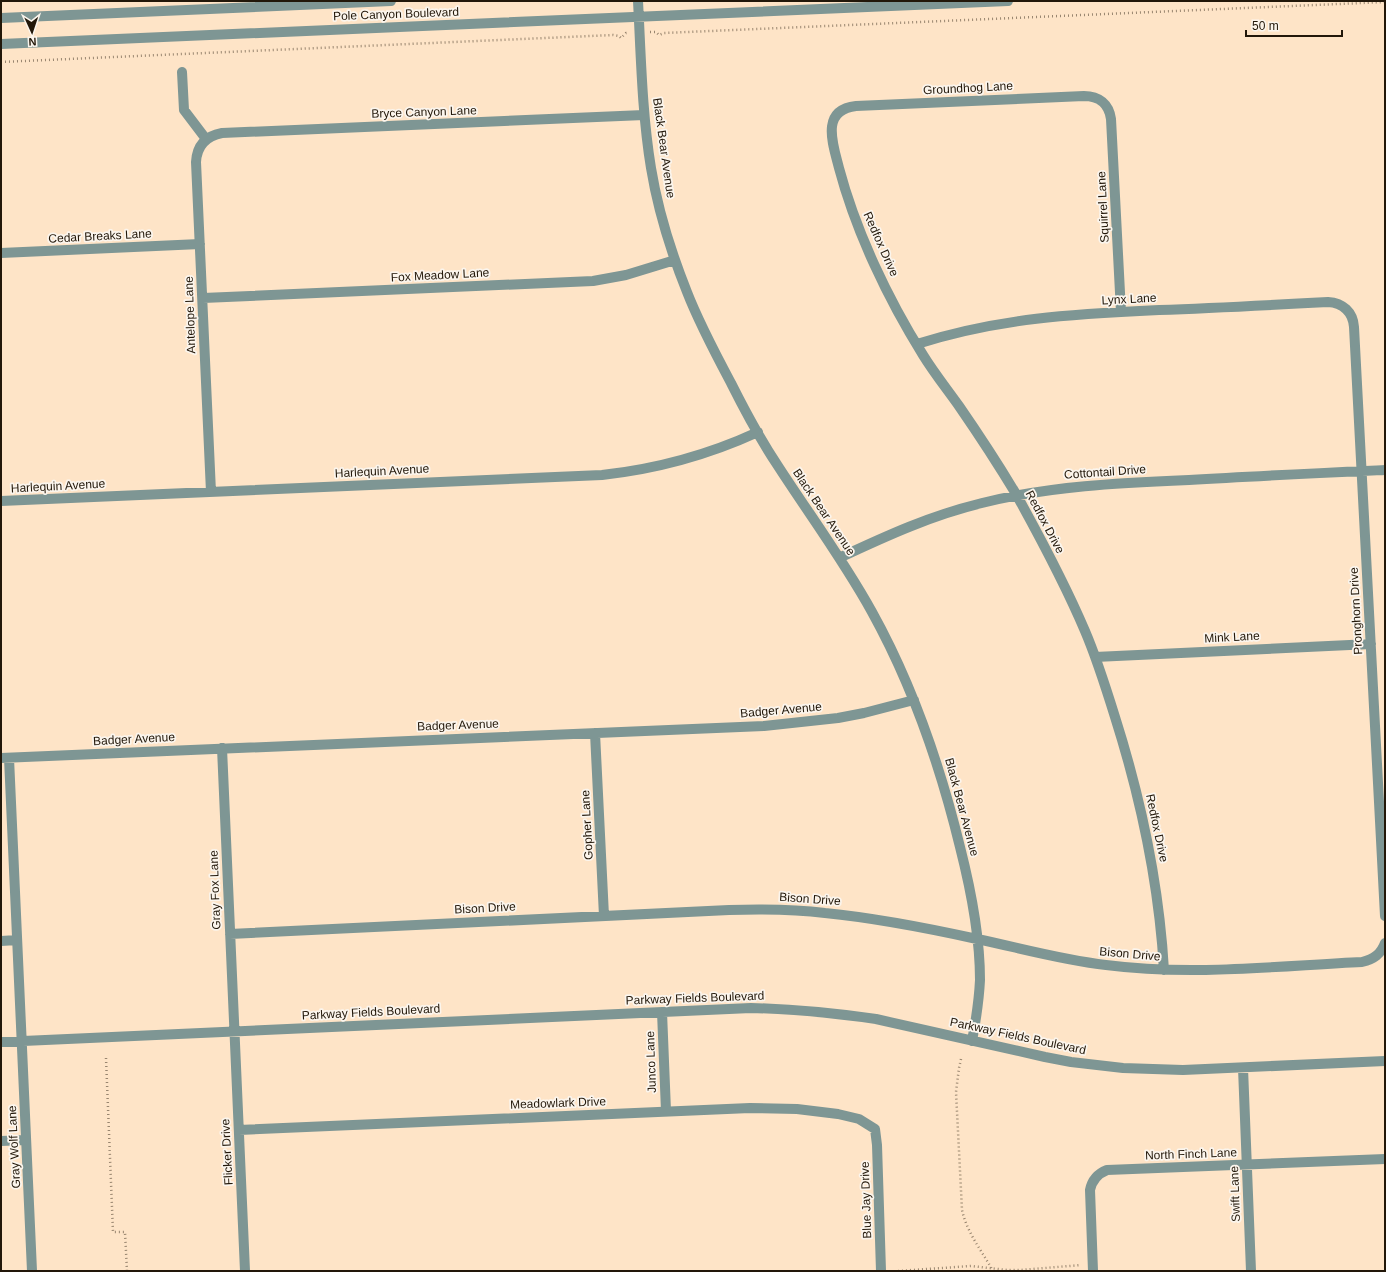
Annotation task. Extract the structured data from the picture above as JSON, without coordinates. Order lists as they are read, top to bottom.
{
  "streets": {
    "street": [
      "Pole Canyon Boulevard",
      "Groundhog Lane",
      "Bryce Canyon Lane",
      "Black Bear Avenue",
      "Squirrel Lane",
      "Cedar Breaks Lane",
      "Redfox Drive",
      "Fox Meadow Lane",
      "Lynx Lane",
      "Antelope Lane",
      "Harlequin Avenue",
      "Cottontail Drive",
      "Pronghorn Drive",
      "Mink Lane",
      "Badger Avenue",
      "Gopher Lane",
      "Gray Fox Lane",
      "Bison Drive",
      "Parkway Fields Boulevard",
      "Junco Lane",
      "Meadowlark Drive",
      "Gray Wolf Lane",
      "Flicker Drive",
      "North Finch Lane",
      "Swift Lane",
      "Blue Jay Drive"
    ]
  },
  "crossings": [
    ["Pole Canyon Boulevard", "Black Bear Avenue"],
    ["Groundhog Lane", "Squirrel Lane"],
    ["Groundhog Lane", "Redfox Drive"],
    ["Bryce Canyon Lane", "Black Bear Avenue"],
    ["Bryce Canyon Lane", "Antelope Lane"],
    ["Black Bear Avenue", "Fox Meadow Lane"],
    ["Black Bear Avenue", "Harlequin Avenue"],
    ["Black Bear Avenue", "Cottontail Drive"],
    ["Black Bear Avenue", "Badger Avenue"],
    ["Black Bear Avenue", "Bison Drive"],
    ["Black Bear Avenue", "Parkway Fields Boulevard"],
    ["Squirrel Lane", "Lynx Lane"],
    ["Cedar Breaks Lane", "Antelope Lane"],
    ["Redfox Drive", "Lynx Lane"],
    ["Redfox Drive", "Cottontail Drive"],
    ["Redfox Drive", "Mink Lane"],
    ["Redfox Drive", "Bison Drive"],
    ["Fox Meadow Lane", "Antelope Lane"],
    ["Lynx Lane", "Pronghorn Drive"],
    ["Antelope Lane", "Harlequin Avenue"],
    ["Cottontail Drive", "Pronghorn Drive"],
    ["Pronghorn Drive", "Mink Lane"],
    ["Badger Avenue", "Gopher Lane"],
    ["Badger Avenue", "Gray Fox Lane"],
    ["Badger Avenue", "Gray Wolf Lane"],
    ["Gopher Lane", "Bison Drive"],
    ["Gray Fox Lane", "Bison Drive"],
    ["Gray Fox Lane", "Parkway Fields Boulevard"],
    ["Gray Fox Lane", "Flicker Drive"],
    ["Parkway Fields Boulevard", "Junco Lane"],
    ["Parkway Fields Boulevard", "Gray Wolf Lane"],
    ["Parkway Fields Boulevard", "Flicker Drive"],
    ["Parkway Fields Boulevard", "Swift Lane"],
    ["Junco Lane", "Meadowlark Drive"],
    ["Meadowlark Drive", "Flicker Drive"],
    ["Meadowlark Drive", "Blue Jay Drive"],
    ["North Finch Lane", "Swift Lane"]
  ],
  "scale_bar": "50 m",
  "north": "bottom"
}
